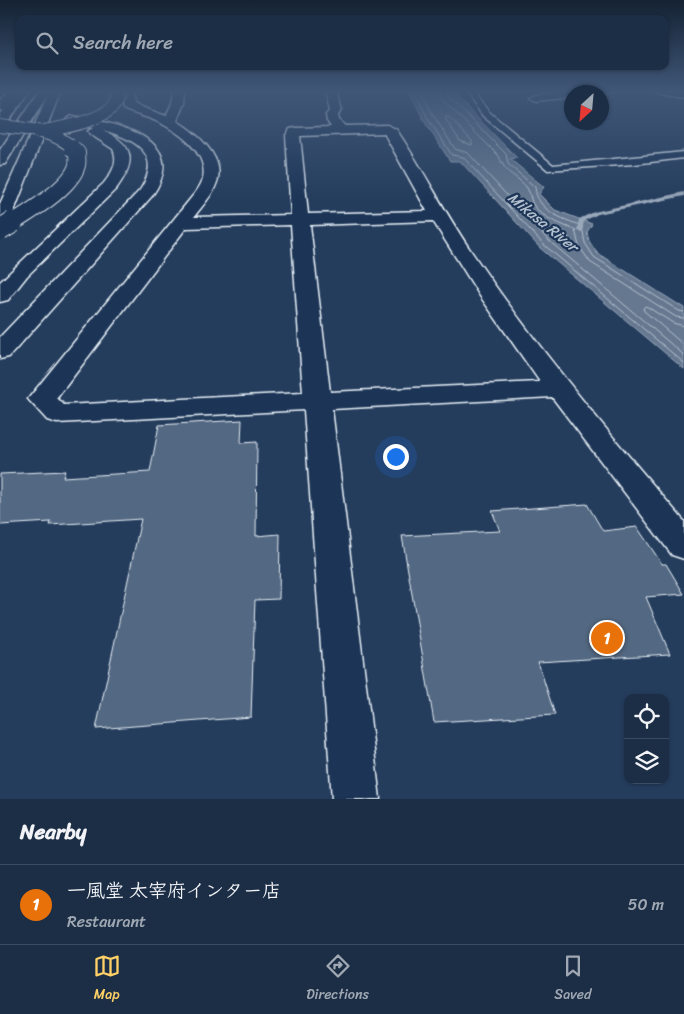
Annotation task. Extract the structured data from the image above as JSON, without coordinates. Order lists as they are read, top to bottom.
{
  "water": ["Mikasa River"],
  "north": "bottom left",
  "page": {
    "search": "Search here",
    "pins": "1",
    "heading": "Nearby",
    "list": [
      {
        "mark": "1",
        "name": "一風堂 太宰府インター店",
        "note": "Restaurant",
        "value": "50 m"
      }
    ],
    "nav": ["Map", "Directions", "Saved"]
  }
}
